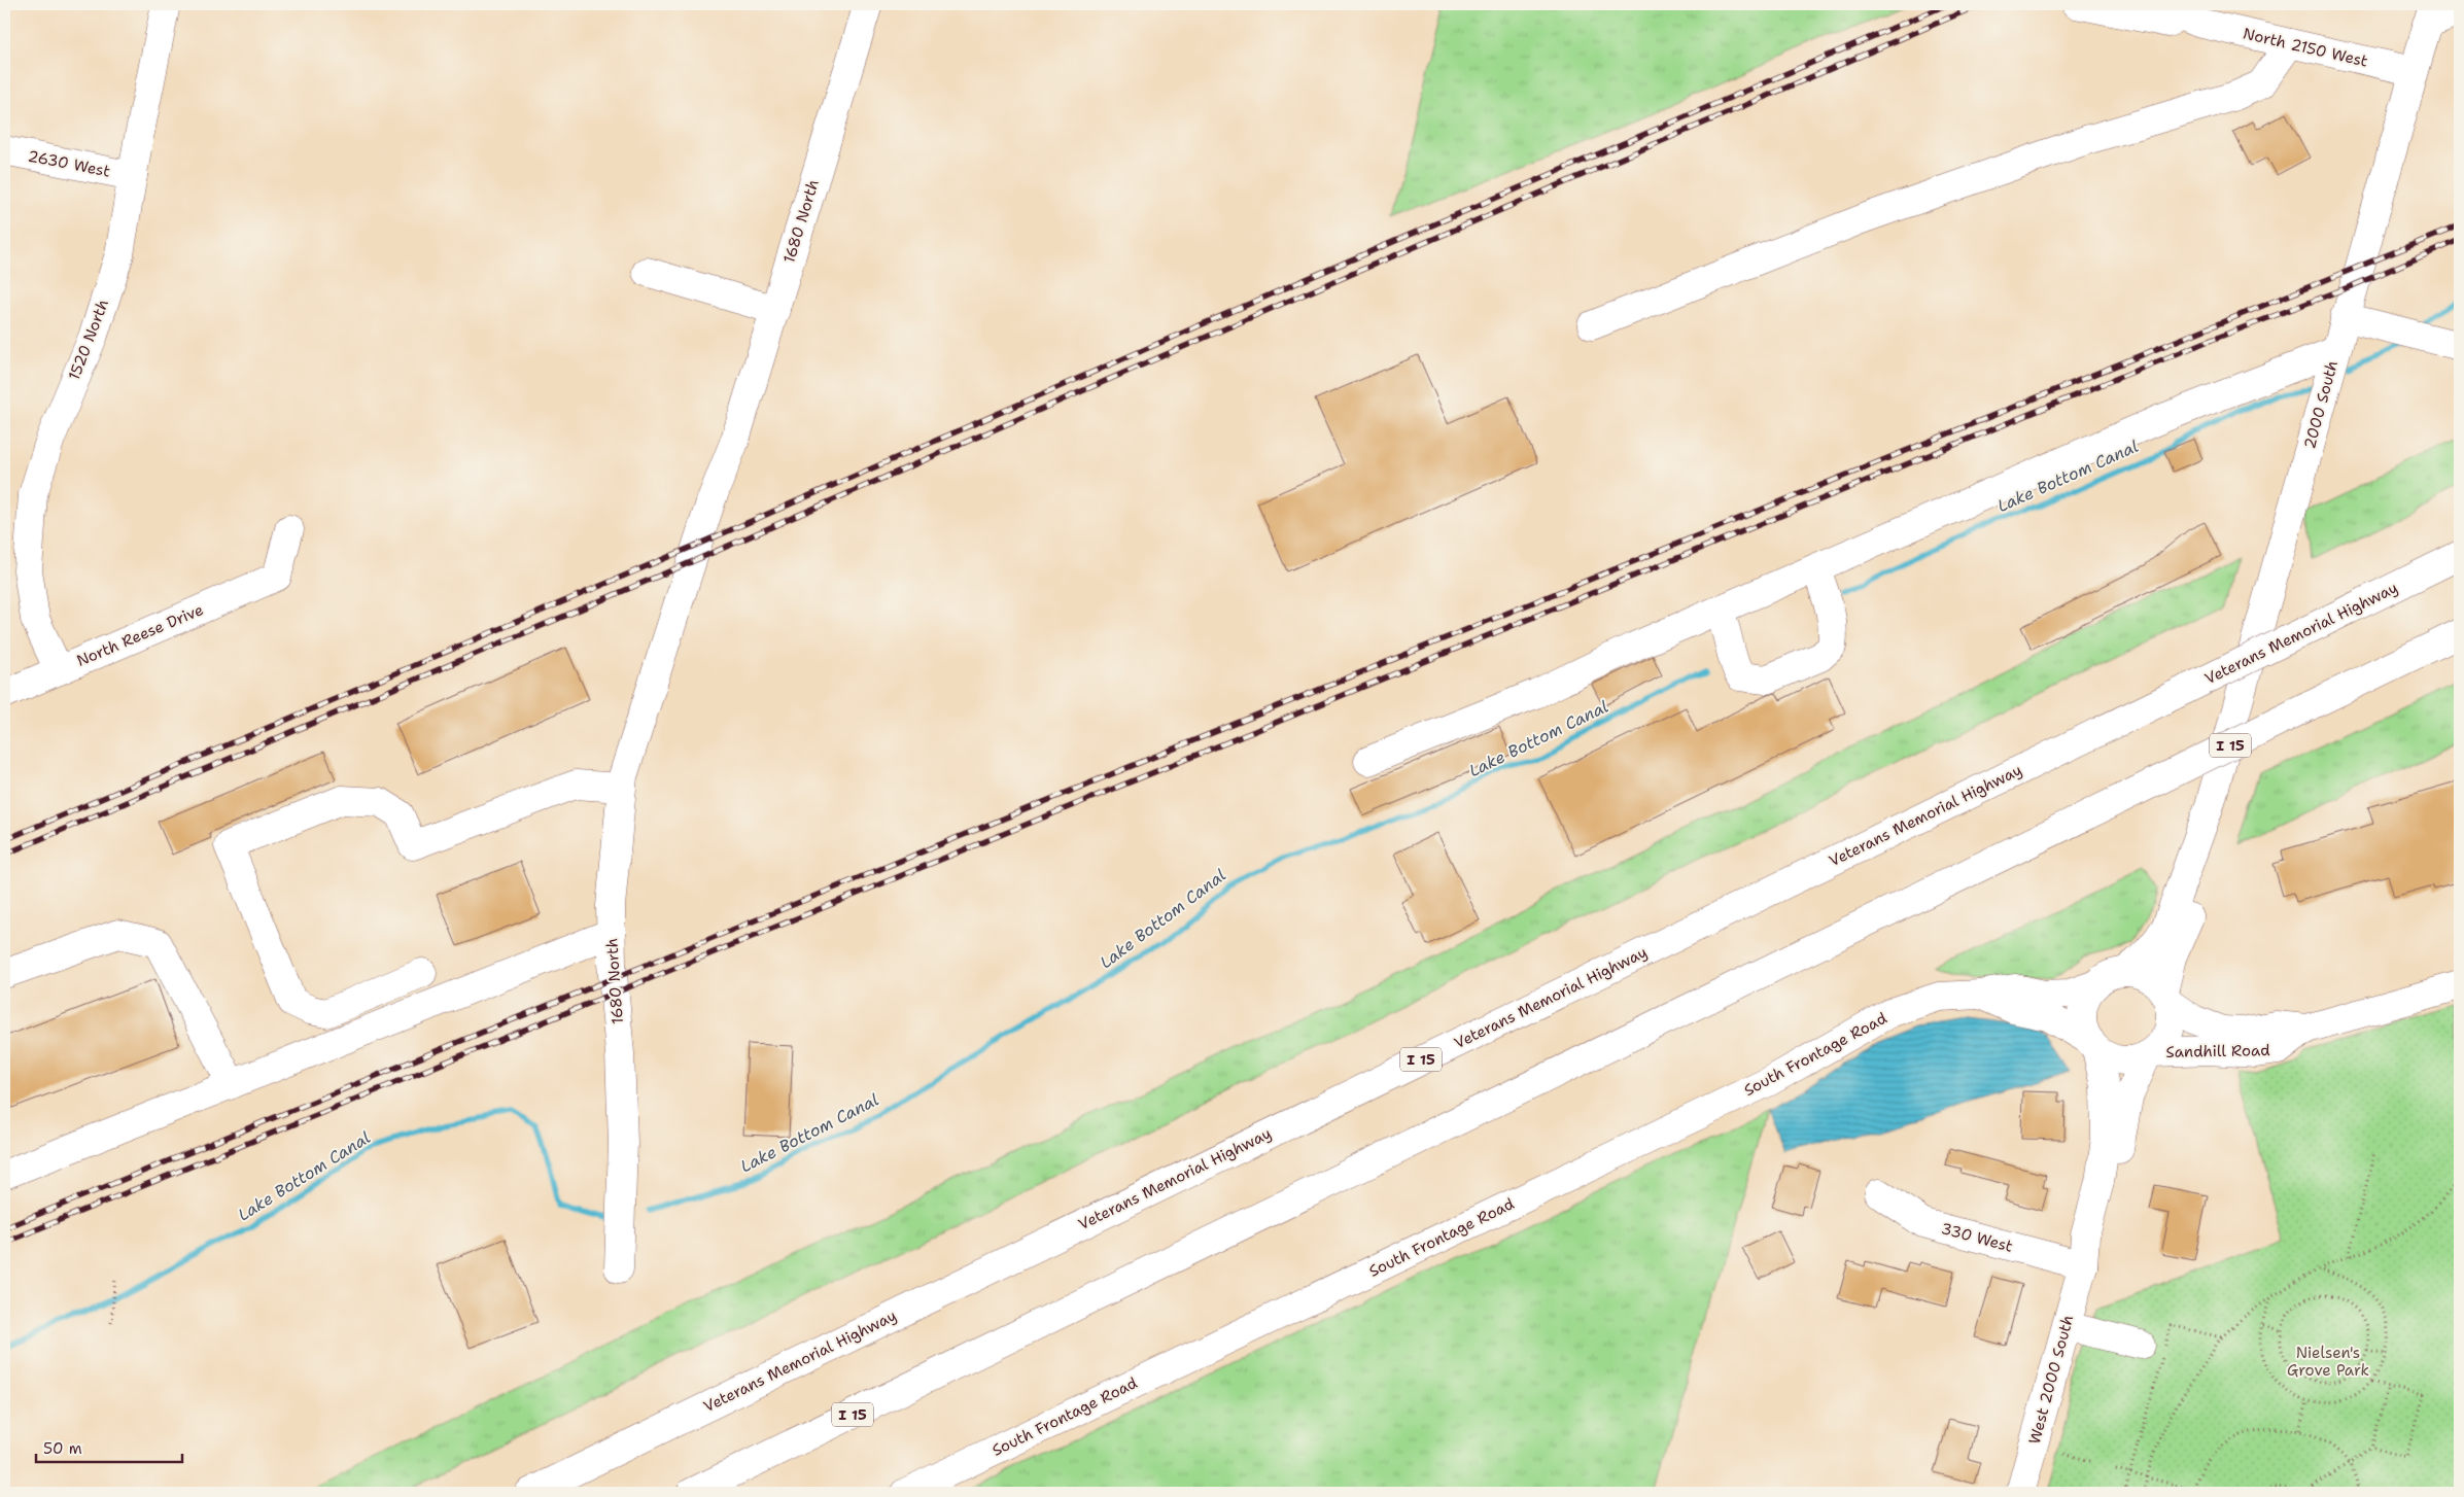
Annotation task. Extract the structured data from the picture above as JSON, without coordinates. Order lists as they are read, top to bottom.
{
  "streets": {
    "main road": [
      "North 2150 West",
      "2630 West",
      "1680 North",
      "1520 North",
      "2000 South",
      "Veterans Memorial Highway",
      "North Reese Drive",
      "I 15",
      "Sandhill Road",
      "South Frontage Road",
      "330 West",
      "West 2000 South"
    ]
  },
  "crossings": [
    ["North 2150 West", "2000 South"],
    ["2630 West", "1520 North"],
    ["1520 North", "North Reese Drive"],
    ["Sandhill Road", "South Frontage Road"],
    ["Sandhill Road", "West 2000 South"],
    ["South Frontage Road", "West 2000 South"],
    ["330 West", "West 2000 South"]
  ],
  "water": ["Lake Bottom Canal"],
  "parks": ["Nielsen's Grove Park"],
  "scale_bar": "50 m"
}
